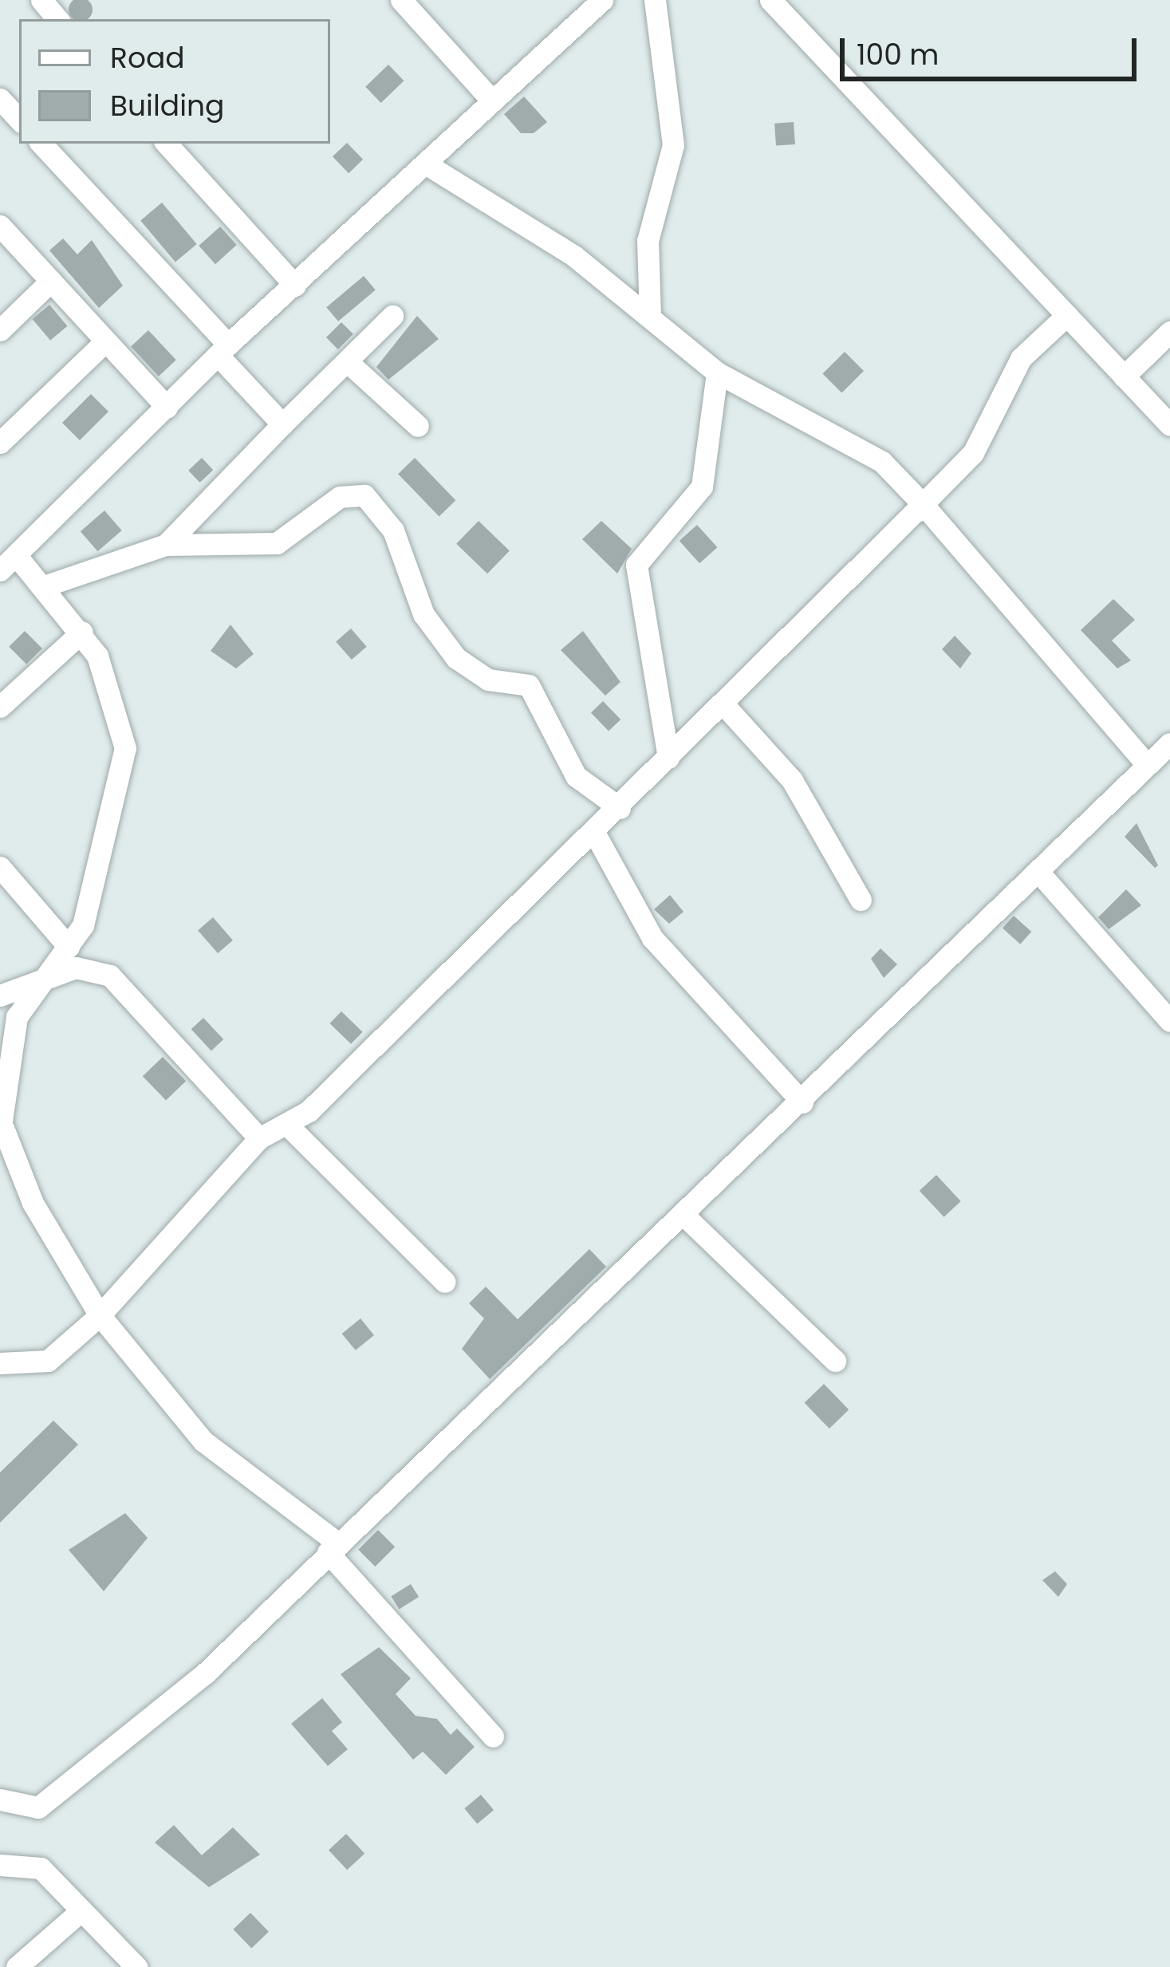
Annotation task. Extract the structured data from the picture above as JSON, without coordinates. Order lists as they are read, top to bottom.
{
  "legend": ["Road", "Building"],
  "scale_bar": "100 m"
}
